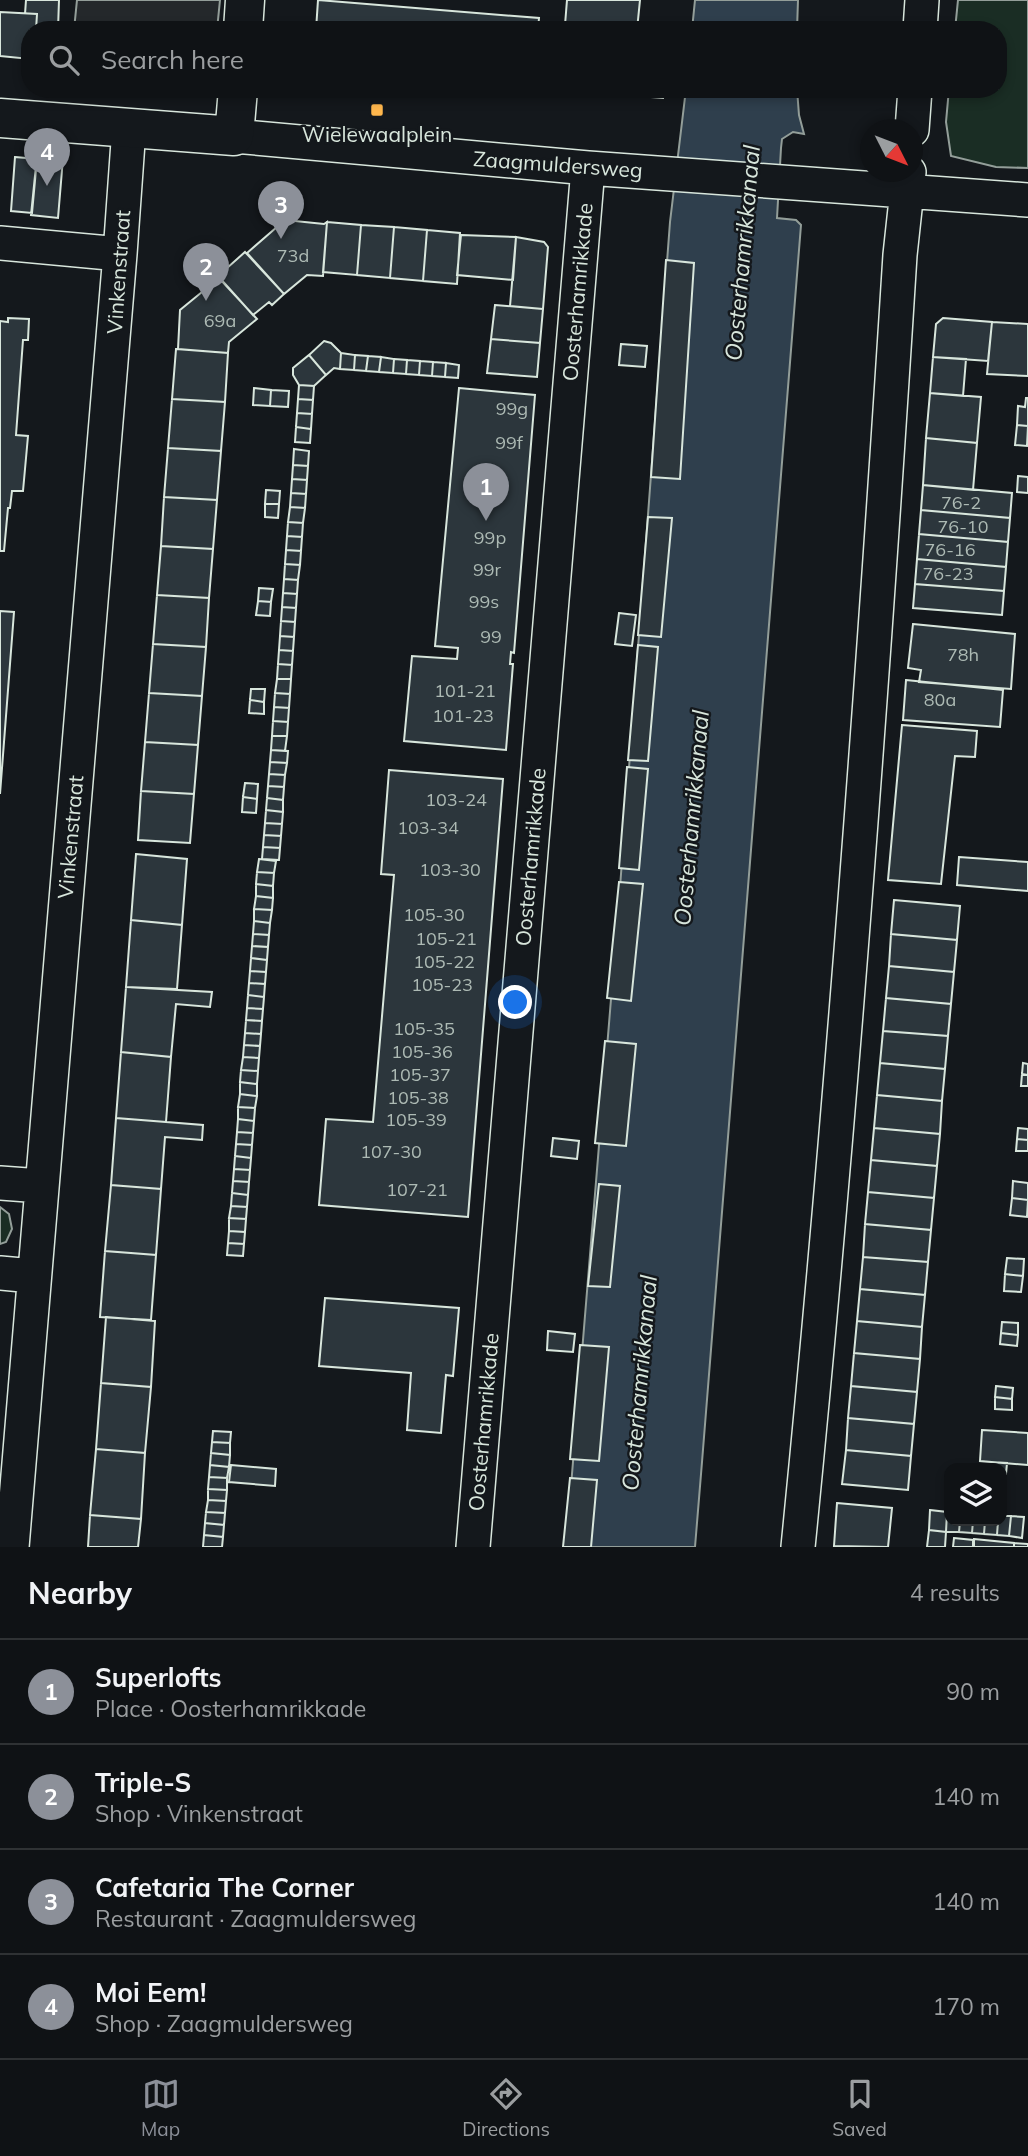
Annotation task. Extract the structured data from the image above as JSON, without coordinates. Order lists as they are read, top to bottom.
{
  "streets": {
    "street": ["Zaagmuldersweg", "Vinkenstraat", "Oosterhamrikkade"]
  },
  "crossings": [
    ["Zaagmuldersweg", "Vinkenstraat"],
    ["Zaagmuldersweg", "Oosterhamrikkade"]
  ],
  "water": ["Oosterhamrikkanaal"],
  "places": {
    "transit": ["Wielewaalplein"]
  },
  "house_numbers": [
    "73d",
    "69a",
    "99g",
    "99f",
    "76-2",
    "76-10",
    "99p",
    "76-16",
    "99r",
    "76-23",
    "99s",
    "99",
    "78h",
    "101-21",
    "80a",
    "101-23",
    "103-24",
    "103-34",
    "103-30",
    "105-30",
    "105-21",
    "105-22",
    "105-23",
    "105-35",
    "105-36",
    "105-37",
    "105-38",
    "105-39",
    "107-30",
    "107-21"
  ],
  "north": "bottom right",
  "page": {
    "search": "Search here",
    "pins": [
      "4",
      "3",
      "2",
      "1"
    ],
    "heading": ["Nearby", "4 results"],
    "list": [
      {
        "mark": "1",
        "name": "Superlofts",
        "note": "Place · Oosterhamrikkade",
        "value": "90 m"
      },
      {
        "mark": "2",
        "name": "Triple-S",
        "note": "Shop · Vinkenstraat",
        "value": "140 m"
      },
      {
        "mark": "3",
        "name": "Cafetaria The Corner",
        "note": "Restaurant · Zaagmuldersweg",
        "value": "140 m"
      },
      {
        "mark": "4",
        "name": "Moi Eem!",
        "note": "Shop · Zaagmuldersweg",
        "value": "170 m"
      }
    ],
    "nav": ["Map", "Directions", "Saved"]
  }
}
